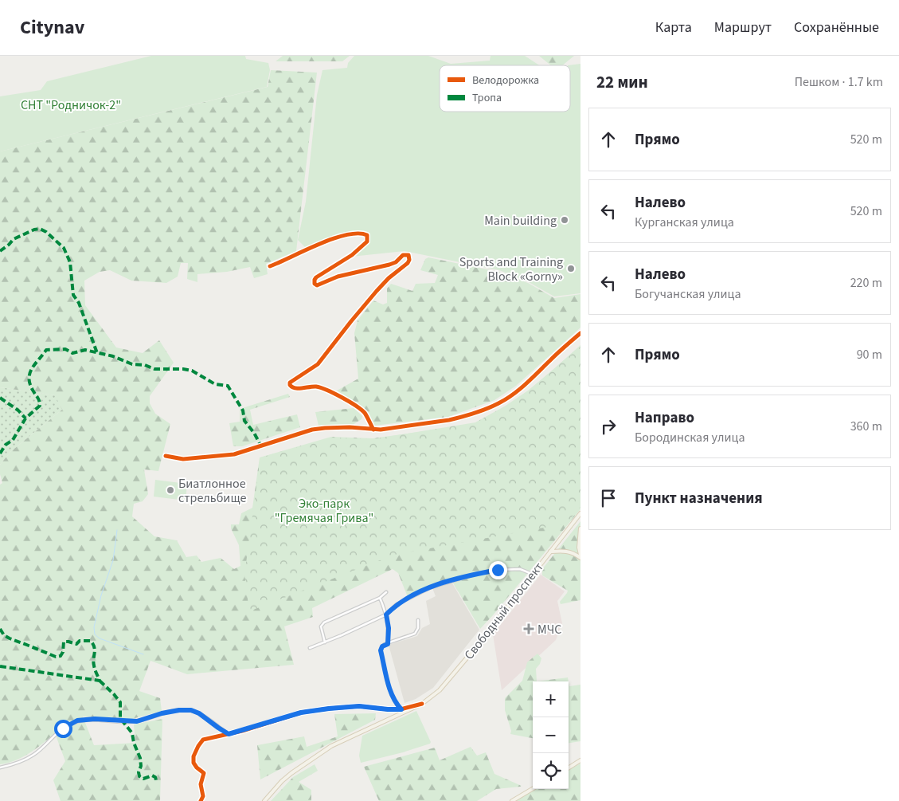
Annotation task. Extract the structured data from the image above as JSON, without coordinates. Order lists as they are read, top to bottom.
{
  "streets": {
    "main road": ["Свободный проспект"]
  },
  "parks": ["СНТ \"Родничок-2\"", "Эко-парк \"Гремячая Грива\""],
  "places": {
    "other": ["Main building", "Sports and Training Block «Gorny»", "Биатлонное стрельбище"],
    "health": ["МЧС"]
  },
  "legend": ["Велодорожка", "Тропа"],
  "page": {
    "header": "Citynav",
    "nav": ["Карта", "Маршрут", "Сохранённые"],
    "heading": ["22 мин", "Пешком · 1.7 km"],
    "list": [
      ["Прямо", "520 m"],
      ["Налево", "Курганская улица", "520 m"],
      ["Налево", "Богучанская улица", "220 m"],
      ["Прямо", "90 m"],
      ["Направо", "Бородинская улица", "360 m"],
      "Пункт назначения"
    ],
    "map_buttons": ["+", "−"]
  }
}
